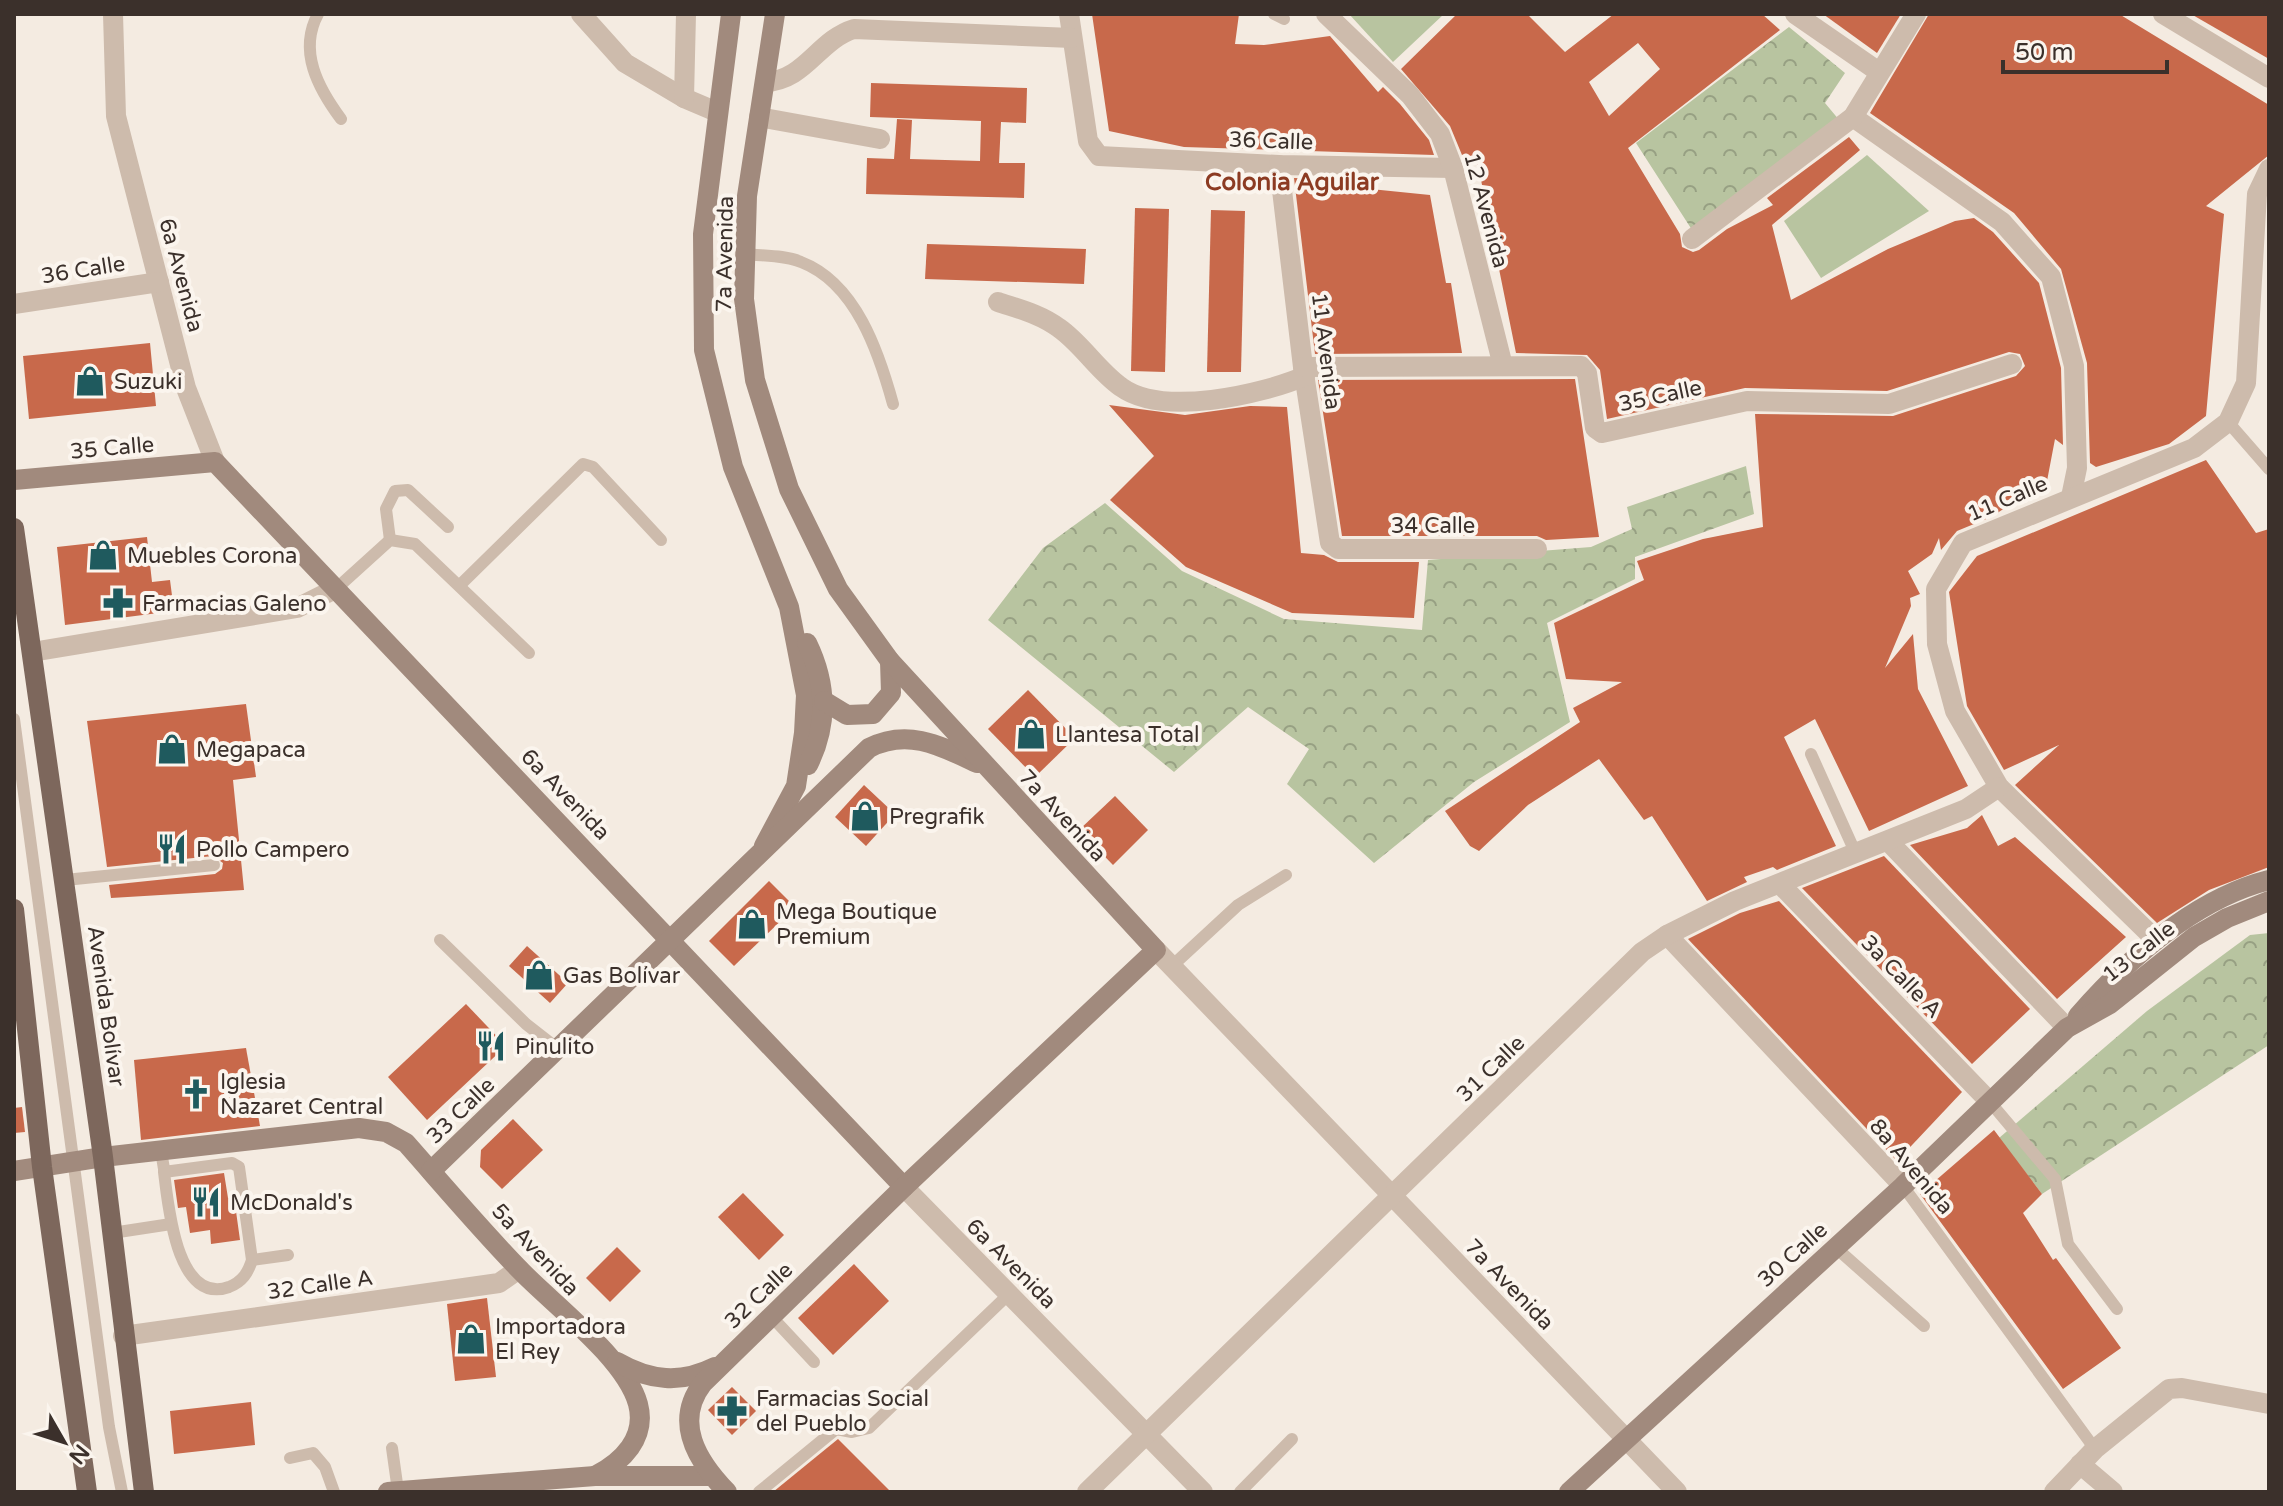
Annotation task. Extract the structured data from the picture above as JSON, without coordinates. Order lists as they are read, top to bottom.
{
  "streets": {
    "main road": [
      "7a Avenida",
      "6a Avenida",
      "35 Calle",
      "13 Calle",
      "Avenida Bolívar",
      "33 Calle",
      "5a Avenida",
      "30 Calle",
      "32 Calle"
    ],
    "street": [
      "36 Calle",
      "12 Avenida",
      "11 Avenida",
      "11 Calle",
      "34 Calle",
      "3a Calle A",
      "31 Calle",
      "8a Avenida",
      "32 Calle A"
    ]
  },
  "crossings": [
    ["36 Calle", "12 Avenida"],
    ["36 Calle", "6a Avenida"],
    ["36 Calle", "11 Avenida"],
    ["12 Avenida", "35 Calle"],
    ["7a Avenida", "31 Calle"],
    ["7a Avenida", "33 Calle"],
    ["7a Avenida", "30 Calle"],
    ["7a Avenida", "32 Calle"],
    ["6a Avenida", "35 Calle"],
    ["6a Avenida", "31 Calle"],
    ["6a Avenida", "33 Calle"],
    ["6a Avenida", "32 Calle"],
    ["11 Avenida", "35 Calle"],
    ["11 Avenida", "34 Calle"],
    ["11 Calle", "31 Calle"],
    ["13 Calle", "30 Calle"],
    ["3a Calle A", "31 Calle"],
    ["3a Calle A", "30 Calle"],
    ["Avenida Bolívar", "33 Calle"],
    ["Avenida Bolívar", "32 Calle A"],
    ["31 Calle", "8a Avenida"],
    ["33 Calle", "5a Avenida"],
    ["8a Avenida", "30 Calle"],
    ["5a Avenida", "32 Calle A"],
    ["5a Avenida", "32 Calle"]
  ],
  "districts": ["Colonia Aguilar"],
  "places": {
    "shop": [
      "Suzuki",
      "Muebles Corona",
      "Llantesa Total",
      "Megapaca",
      "Pregrafik",
      "Mega Boutique Premium",
      "Gas Bolívar",
      "Importadora El Rey"
    ],
    "pharmacy": ["Farmacias Galeno", "Farmacias Social del Pueblo"],
    "restaurant": ["Pollo Campero", "Pinulito", "McDonald's"],
    "church": ["Iglesia Nazaret Central"]
  },
  "scale_bar": "50 m",
  "north": "bottom right"
}
